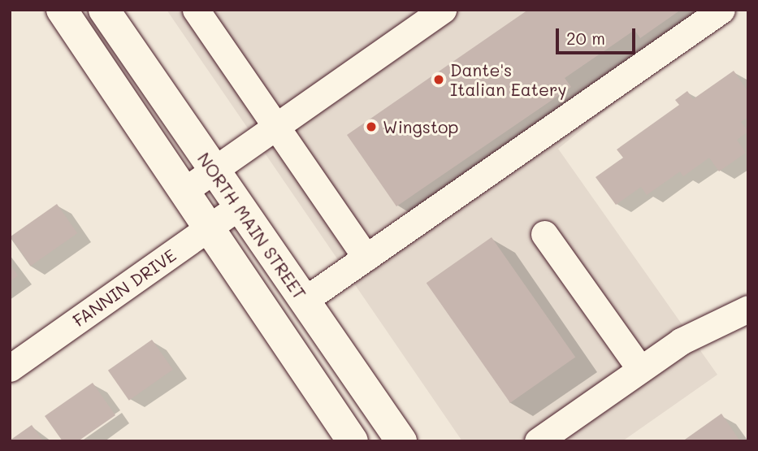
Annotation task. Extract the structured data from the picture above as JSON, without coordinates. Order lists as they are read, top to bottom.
{
  "streets": {
    "main road": ["NORTH MAIN STREET"],
    "street": ["FANNIN DRIVE"]
  },
  "crossings": [
    ["NORTH MAIN STREET", "FANNIN DRIVE"]
  ],
  "places": ["Dante's Italian Eatery", "Wingstop"],
  "scale_bar": "20 m"
}
